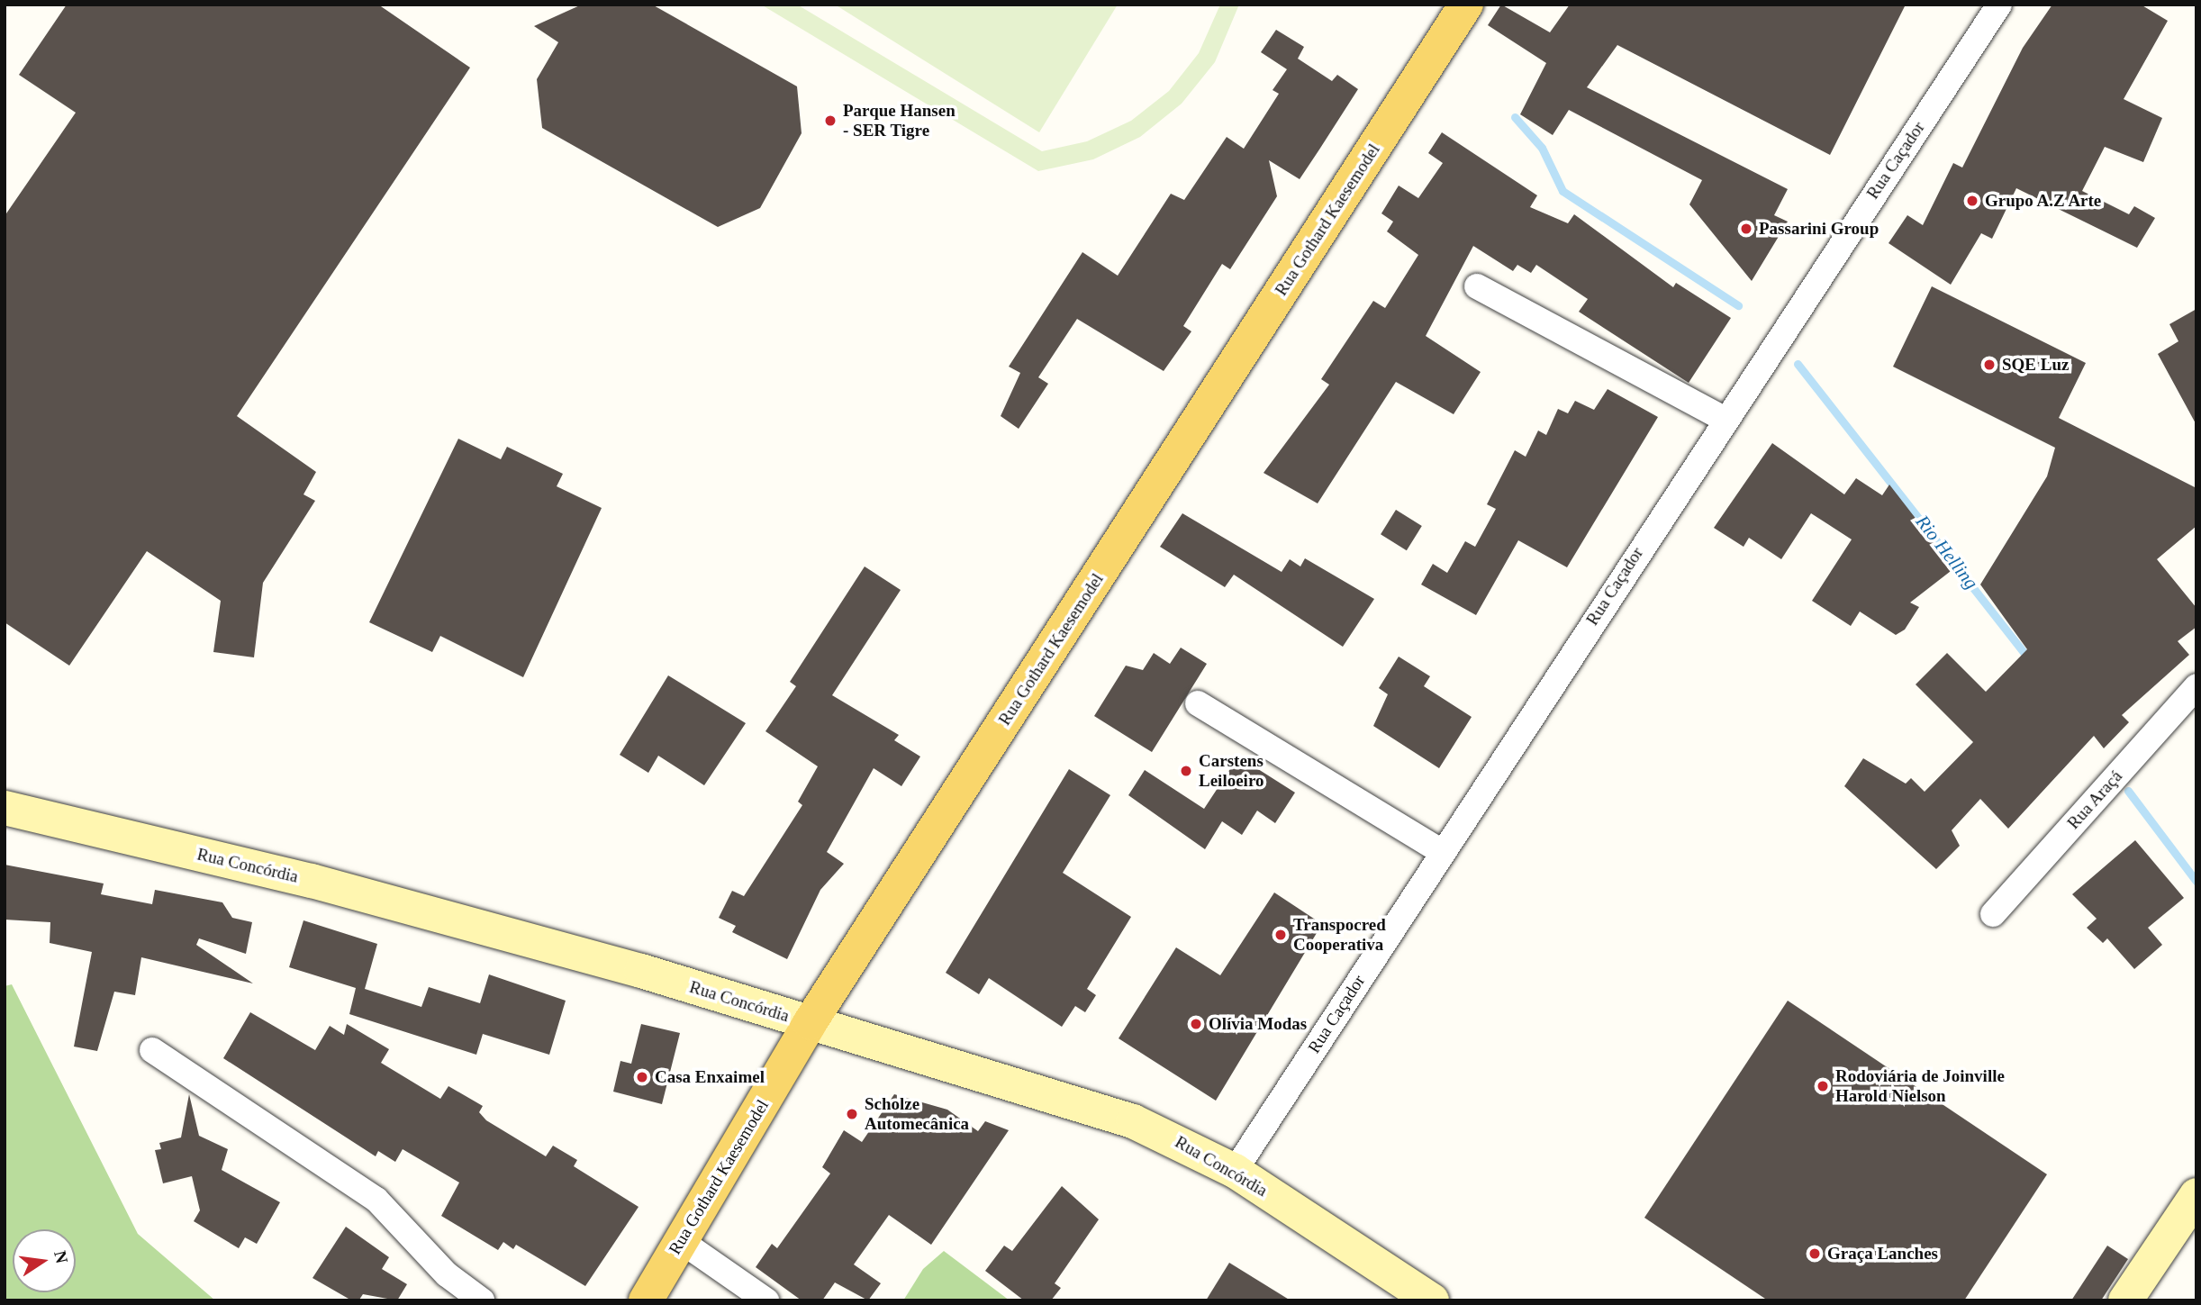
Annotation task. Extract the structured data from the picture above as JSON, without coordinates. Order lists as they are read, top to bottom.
{
  "streets": {
    "main road": ["Rua Gothard Kaesemodel"],
    "street": ["Rua Caçador", "Rua Araçá", "Rua Concórdia"]
  },
  "crossings": [
    ["Rua Caçador", "Rua Concórdia"],
    ["Rua Gothard Kaesemodel", "Rua Concórdia"]
  ],
  "water": ["Rio Helling"],
  "places": [
    "Parque Hansen - SER Tigre",
    "Grupo A.Z Arte",
    "Passarini Group",
    "SQE Luz",
    "Carstens Leiloeiro",
    "Transpocred Cooperativa",
    "Olívia Modas",
    "Casa Enxaimel",
    "Rodoviária de Joinville Harold Nielson",
    "Scholze Automecânica",
    "Graça Lanches"
  ],
  "north": "right"
}
